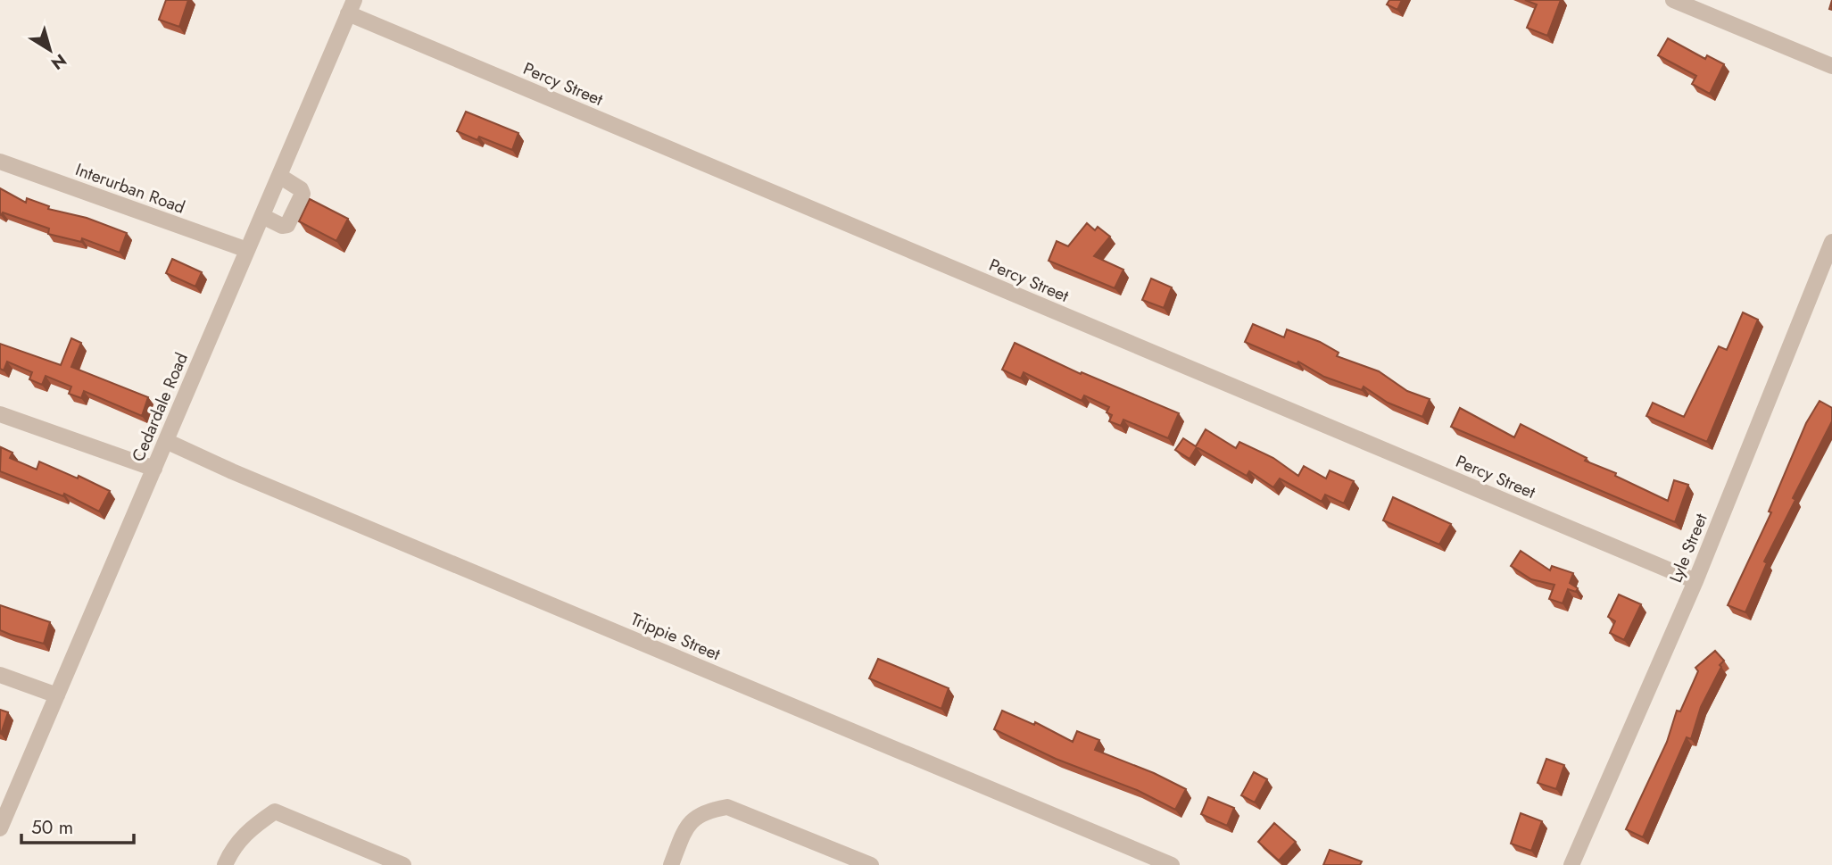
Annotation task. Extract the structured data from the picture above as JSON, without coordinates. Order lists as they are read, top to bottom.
{
  "streets": {
    "street": [
      "Percy Street",
      "Interurban Road",
      "Cedardale Road",
      "Lyle Street",
      "Trippie Street"
    ]
  },
  "crossings": [
    ["Percy Street", "Cedardale Road"],
    ["Percy Street", "Lyle Street"],
    ["Interurban Road", "Cedardale Road"],
    ["Cedardale Road", "Trippie Street"]
  ],
  "scale_bar": "50 m",
  "north": "bottom right"
}
